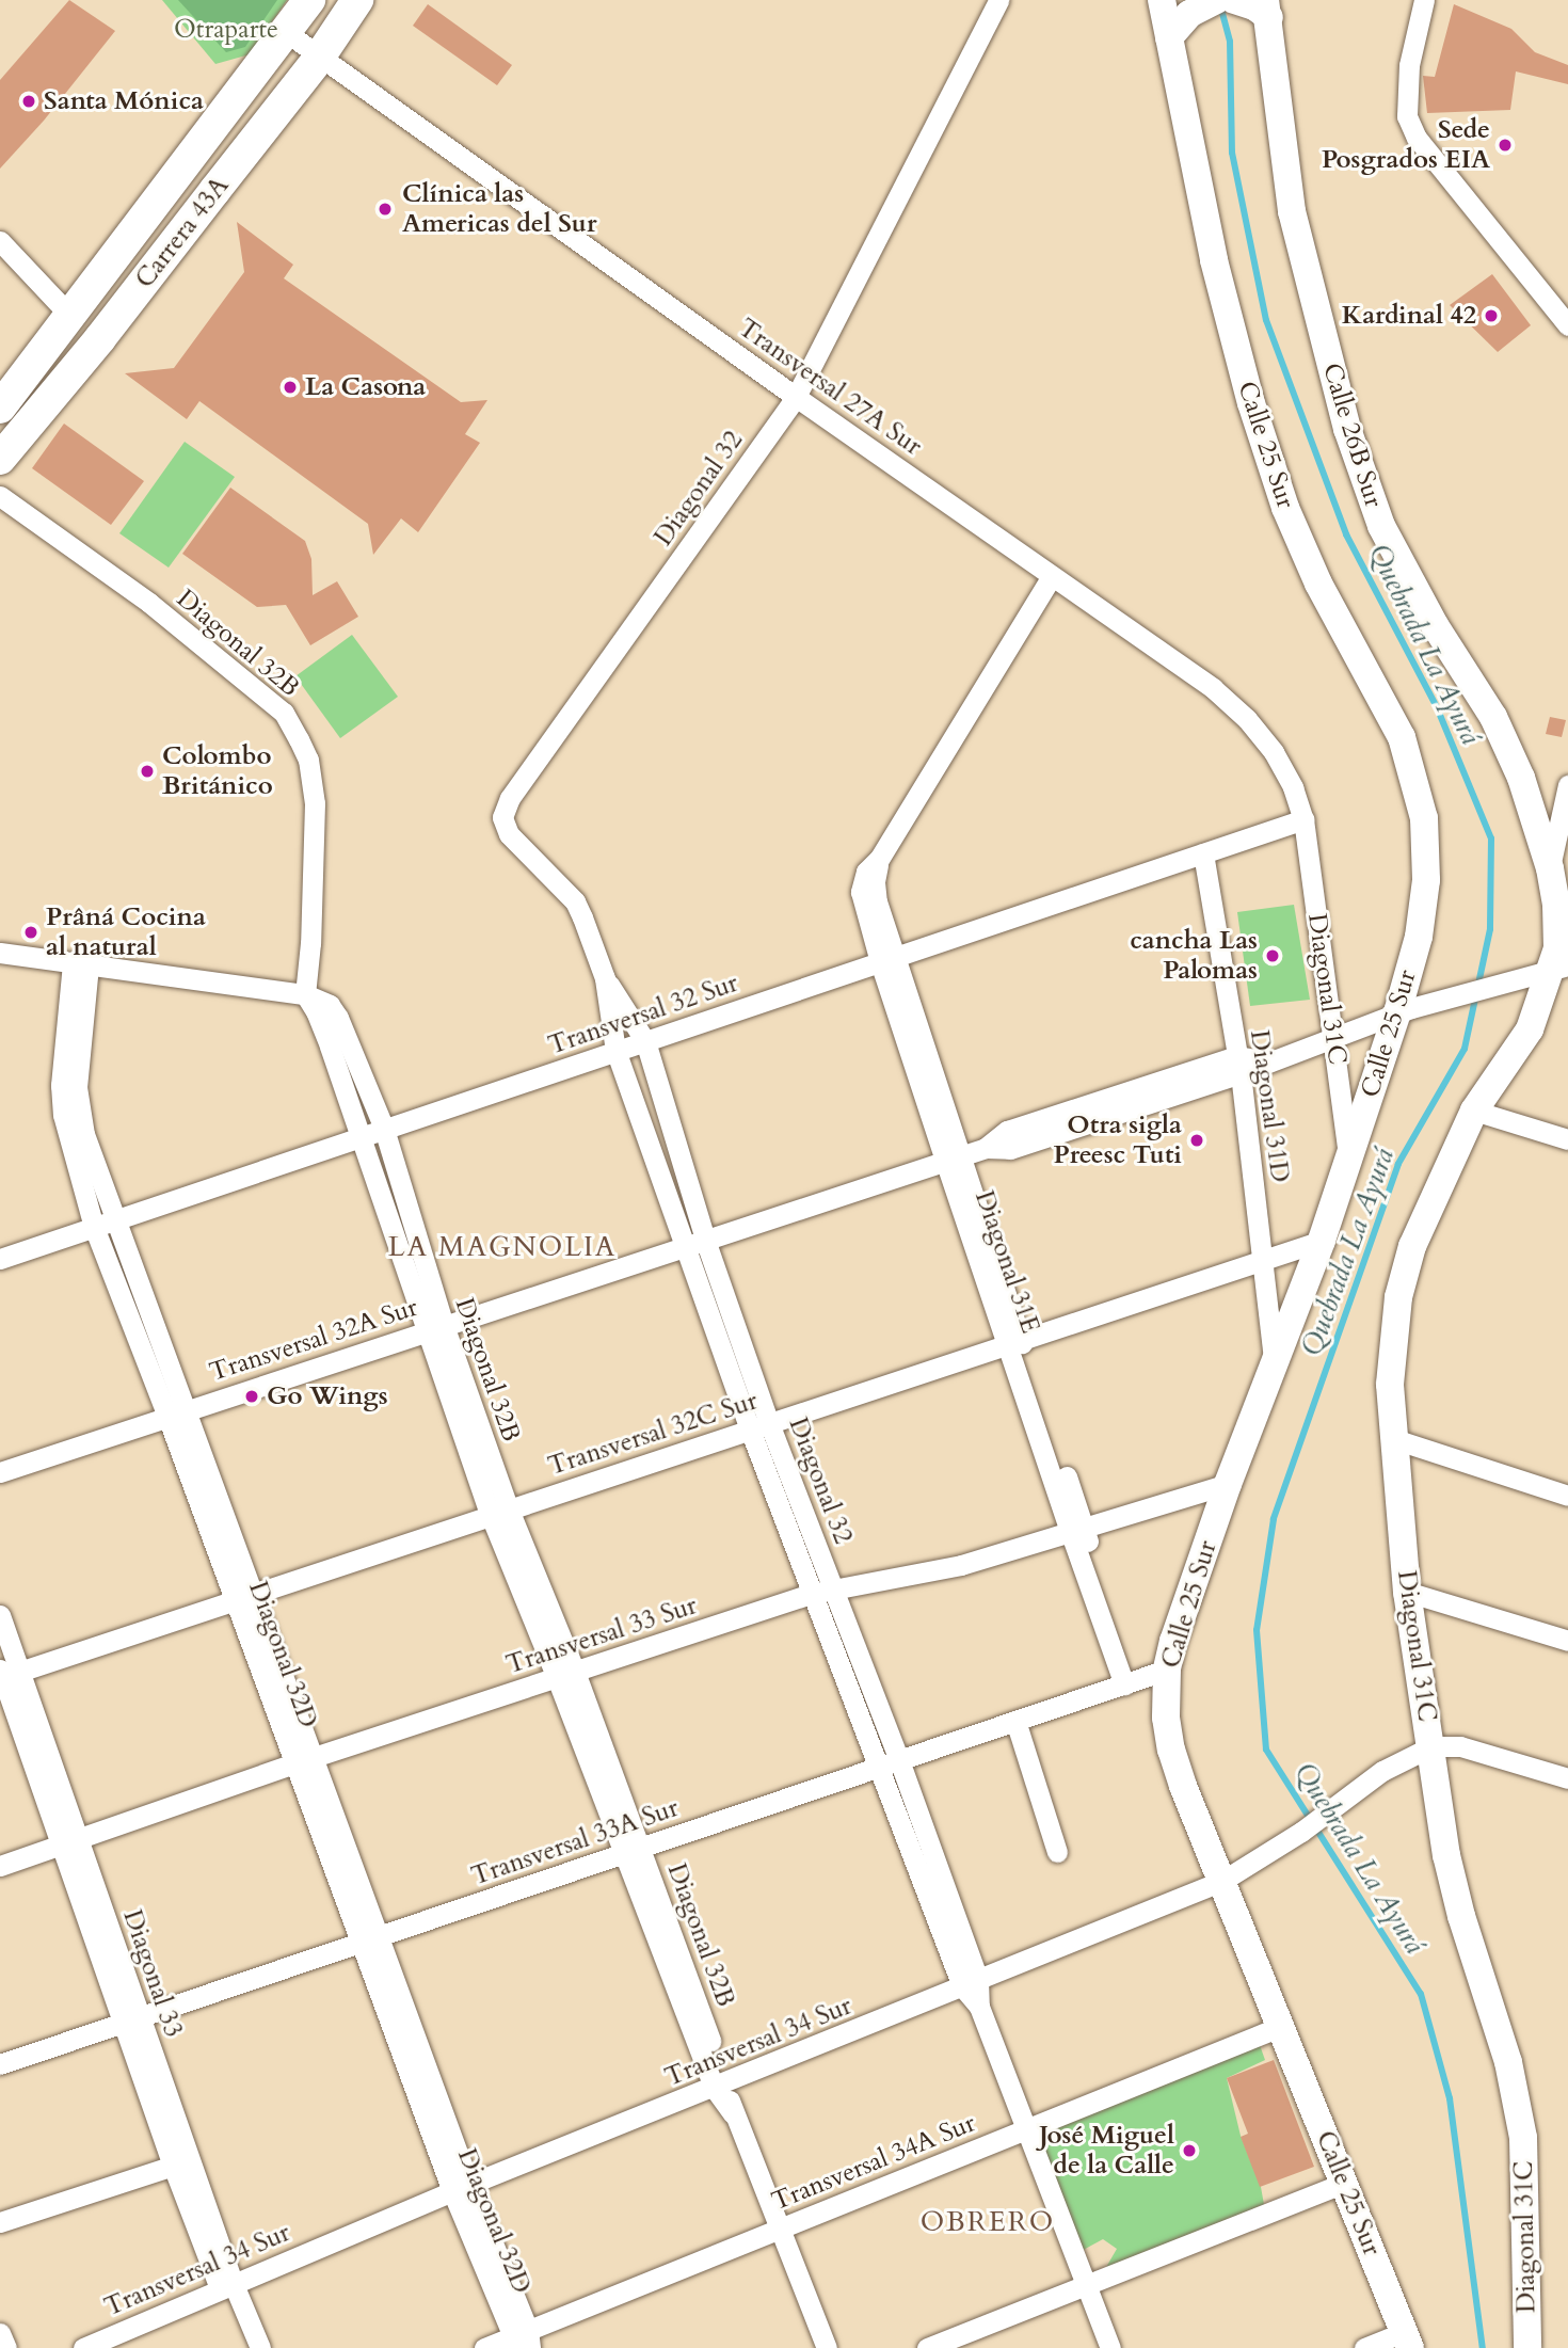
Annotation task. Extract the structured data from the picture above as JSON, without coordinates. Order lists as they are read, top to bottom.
{
  "streets": {
    "main road": [
      "Carrera 43A",
      "Calle 26B Sur",
      "Calle 25 Sur",
      "Diagonal 31C"
    ],
    "street": [
      "Transversal 27A Sur",
      "Diagonal 32",
      "Diagonal 32B",
      "Transversal 32 Sur",
      "Diagonal 31D",
      "Diagonal 31E",
      "Transversal 32A Sur",
      "Transversal 32C Sur",
      "Transversal 33 Sur",
      "Diagonal 32D",
      "Transversal 33A Sur",
      "Diagonal 33",
      "Transversal 34 Sur",
      "Transversal 34A Sur"
    ]
  },
  "crossings": [
    ["Carrera 43A", "Transversal 27A Sur"],
    ["Transversal 27A Sur", "Diagonal 32"],
    ["Transversal 27A Sur", "Diagonal 31C"],
    ["Transversal 27A Sur", "Transversal 32 Sur"],
    ["Transversal 27A Sur", "Diagonal 31E"],
    ["Calle 26B Sur", "Diagonal 31C"],
    ["Calle 26B Sur", "Transversal 32A Sur"],
    ["Calle 25 Sur", "Diagonal 31C"],
    ["Calle 25 Sur", "Diagonal 31D"],
    ["Calle 25 Sur", "Transversal 32A Sur"],
    ["Calle 25 Sur", "Transversal 32C Sur"],
    ["Calle 25 Sur", "Transversal 33 Sur"],
    ["Calle 25 Sur", "Transversal 33A Sur"],
    ["Calle 25 Sur", "Transversal 34 Sur"],
    ["Calle 25 Sur", "Transversal 34A Sur"],
    ["Diagonal 32", "Transversal 32 Sur"],
    ["Diagonal 32", "Transversal 32A Sur"],
    ["Diagonal 32", "Transversal 32C Sur"],
    ["Diagonal 32", "Transversal 33 Sur"],
    ["Diagonal 32", "Transversal 33A Sur"],
    ["Diagonal 32", "Transversal 34 Sur"],
    ["Diagonal 32", "Transversal 34A Sur"],
    ["Diagonal 32B", "Transversal 32 Sur"],
    ["Diagonal 32B", "Transversal 32A Sur"],
    ["Diagonal 32B", "Transversal 32C Sur"],
    ["Diagonal 32B", "Transversal 33 Sur"],
    ["Diagonal 32B", "Transversal 33A Sur"],
    ["Diagonal 32B", "Transversal 34 Sur"],
    ["Diagonal 32B", "Transversal 34A Sur"],
    ["Diagonal 31C", "Transversal 32 Sur"],
    ["Diagonal 31C", "Transversal 32A Sur"],
    ["Diagonal 31C", "Transversal 34 Sur"],
    ["Transversal 32 Sur", "Diagonal 31D"],
    ["Transversal 32 Sur", "Diagonal 31E"],
    ["Transversal 32 Sur", "Diagonal 32D"],
    ["Diagonal 31D", "Transversal 32A Sur"],
    ["Diagonal 31D", "Transversal 32C Sur"],
    ["Diagonal 31E", "Transversal 32A Sur"],
    ["Diagonal 31E", "Transversal 32C Sur"],
    ["Diagonal 31E", "Transversal 33 Sur"],
    ["Diagonal 31E", "Transversal 33A Sur"],
    ["Transversal 32A Sur", "Diagonal 32D"],
    ["Transversal 32C Sur", "Diagonal 32D"],
    ["Transversal 32C Sur", "Diagonal 33"],
    ["Transversal 33 Sur", "Diagonal 32D"],
    ["Transversal 33 Sur", "Diagonal 33"],
    ["Diagonal 32D", "Transversal 33A Sur"],
    ["Diagonal 32D", "Transversal 34 Sur"],
    ["Diagonal 32D", "Transversal 34A Sur"],
    ["Transversal 33A Sur", "Diagonal 33"],
    ["Diagonal 33", "Transversal 34 Sur"]
  ],
  "districts": ["LA MAGNOLIA", "OBRERO"],
  "water": ["Quebrada La Ayurá"],
  "parks": ["Otraparte"],
  "places": [
    "Santa Mónica",
    "Sede Posgrados EIA",
    "Clínica las Americas del Sur",
    "Kardinal 42",
    "La Casona",
    "Colombo Británico",
    "Prâná Cocina al natural",
    "cancha Las Palomas",
    "Otra sigla Preesc Tuti",
    "Go Wings",
    "José Miguel de la Calle"
  ]
}
